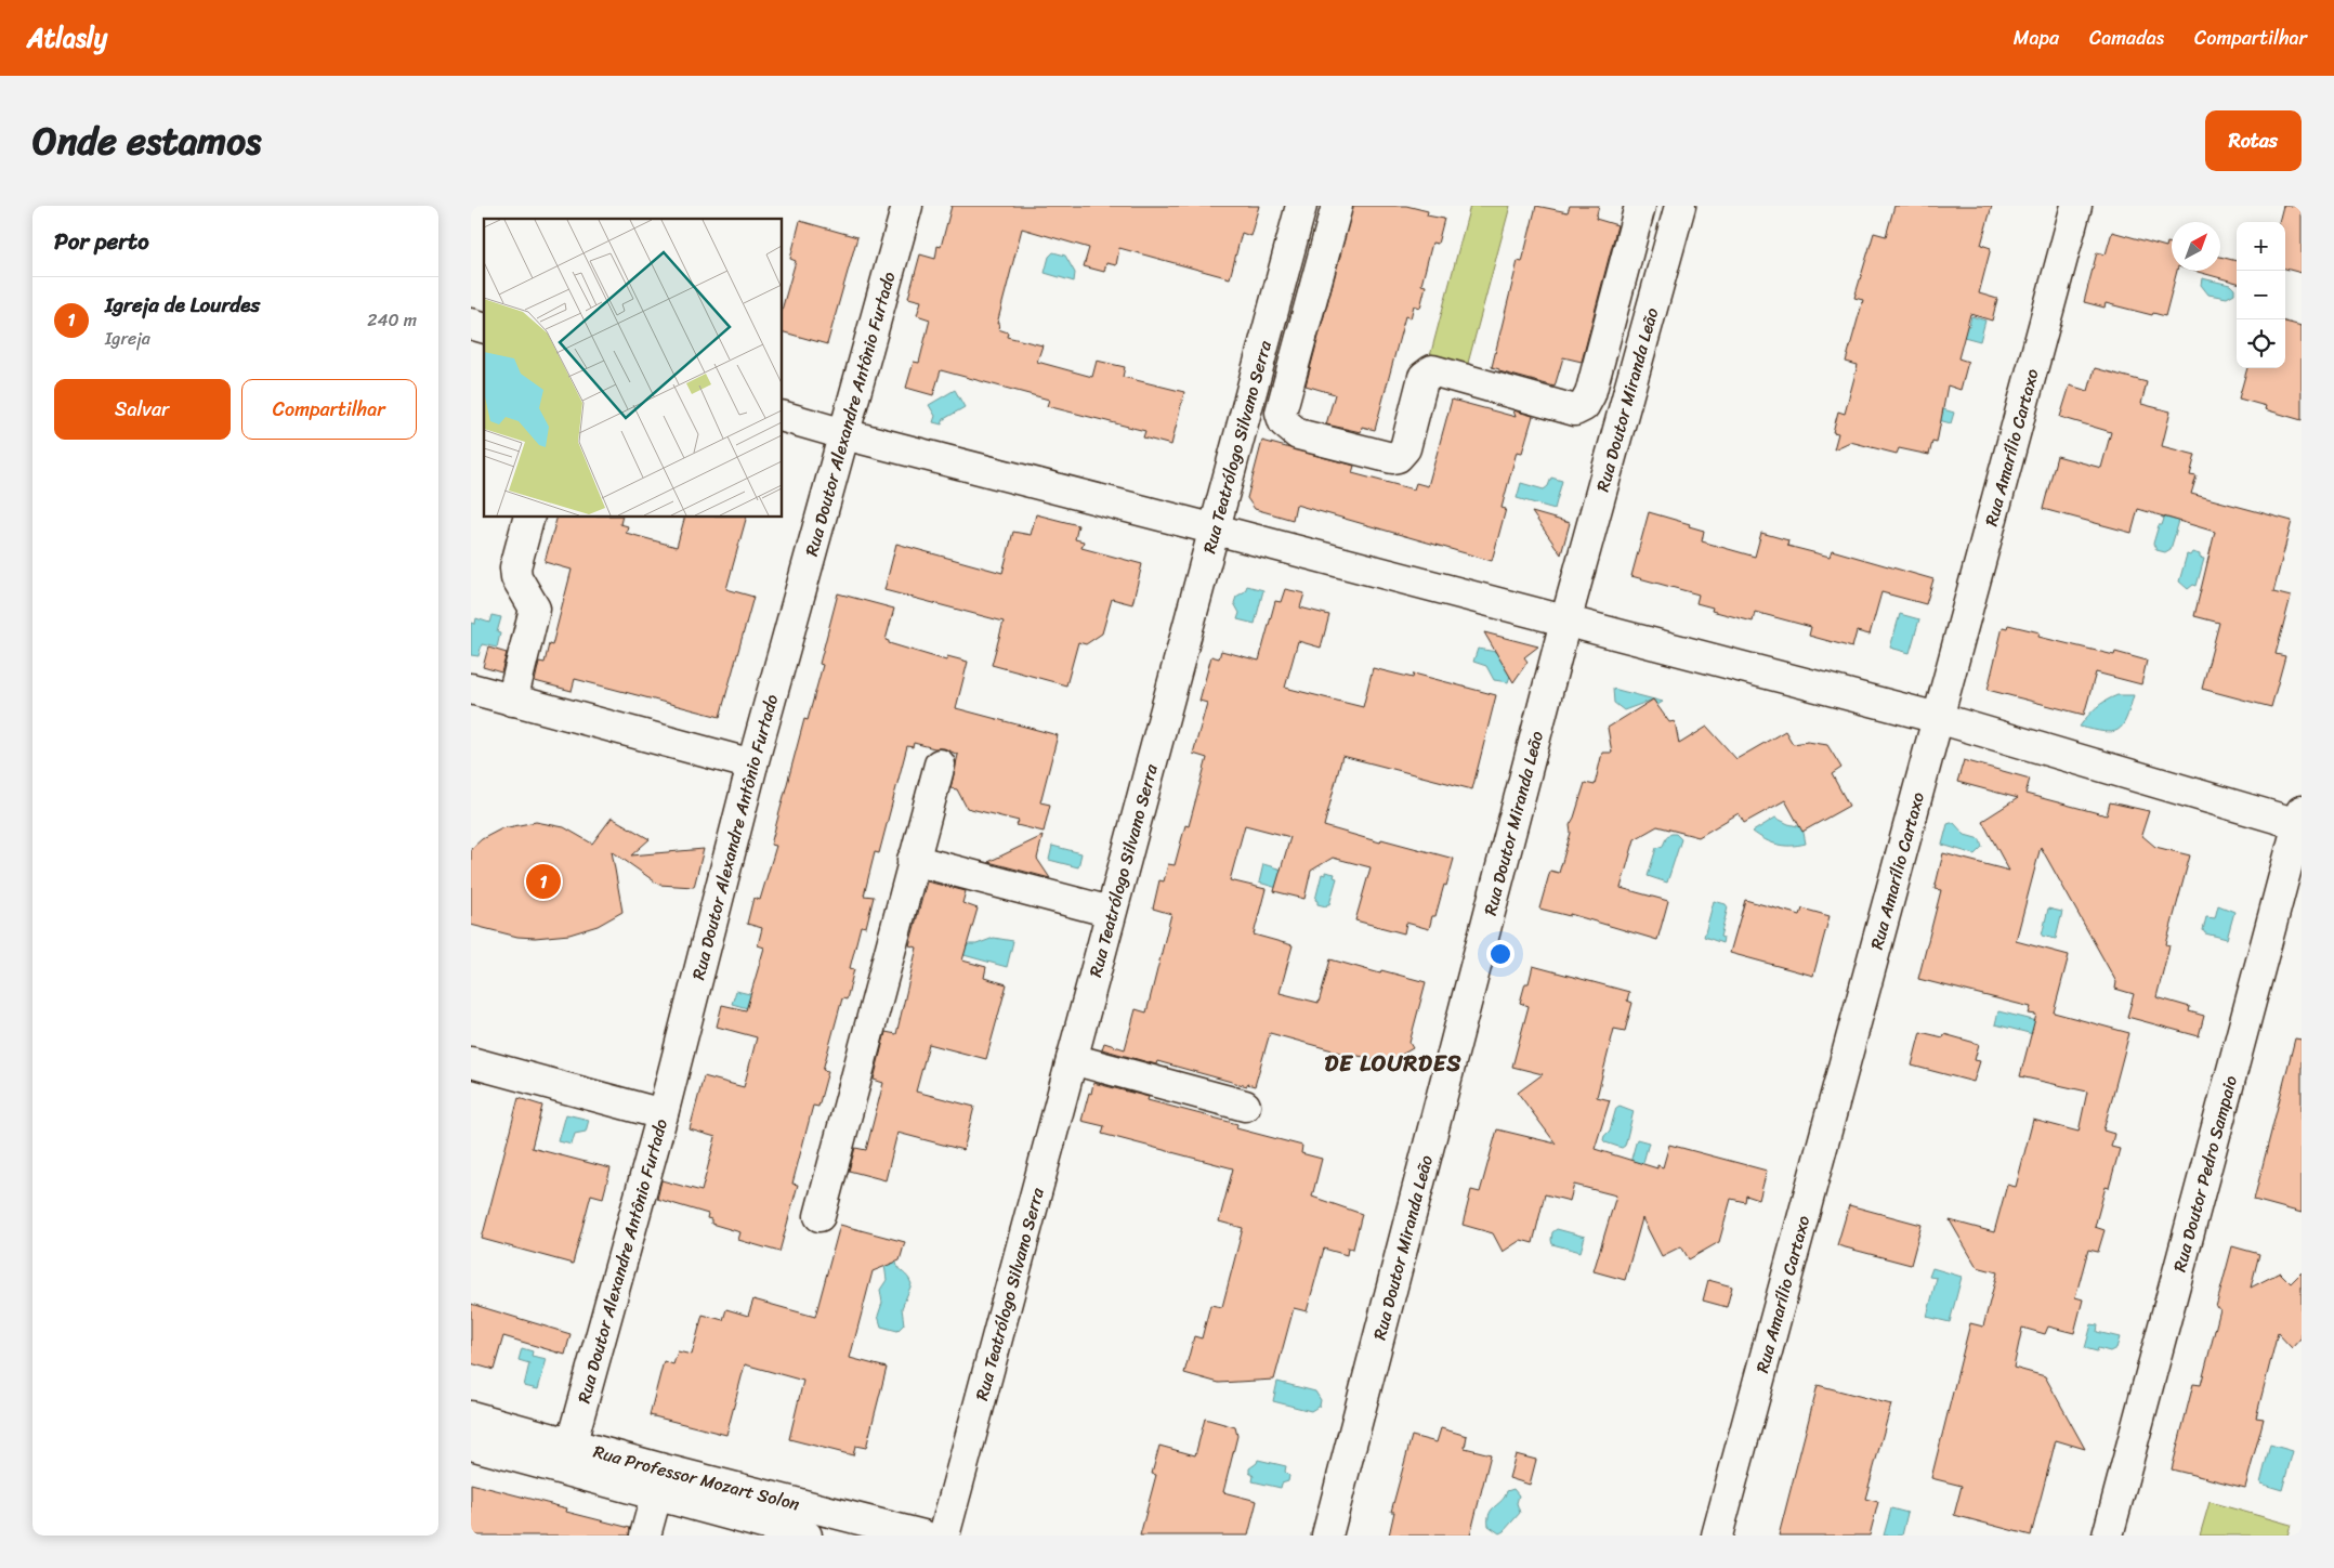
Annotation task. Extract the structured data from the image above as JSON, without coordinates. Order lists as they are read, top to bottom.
{
  "streets": {
    "street": [
      "Rua Doutor Miranda Leão",
      "Rua Doutor Alexandre Antônio Furtado",
      "Rua Teatrólogo Silvano Serra",
      "Rua Amarílio Cartaxo",
      "Rua Doutor Pedro Sampaio",
      "Rua Professor Mozart Solon"
    ]
  },
  "crossings": [
    ["Rua Doutor Alexandre Antônio Furtado", "Rua Professor Mozart Solon"]
  ],
  "districts": ["DE LOURDES"],
  "north": "top right",
  "page": {
    "header": "Atlasly",
    "nav": ["Mapa", "Camadas", "Compartilhar"],
    "title": "Onde estamos",
    "buttons": [
      "Rotas",
      ["Salvar", "Compartilhar"]
    ],
    "heading": "Por perto",
    "map_buttons": ["+", "−"],
    "list": [
      {
        "mark": "1",
        "name": "Igreja de Lourdes",
        "note": "Igreja",
        "value": "240 m"
      }
    ],
    "pins": "1"
  }
}
